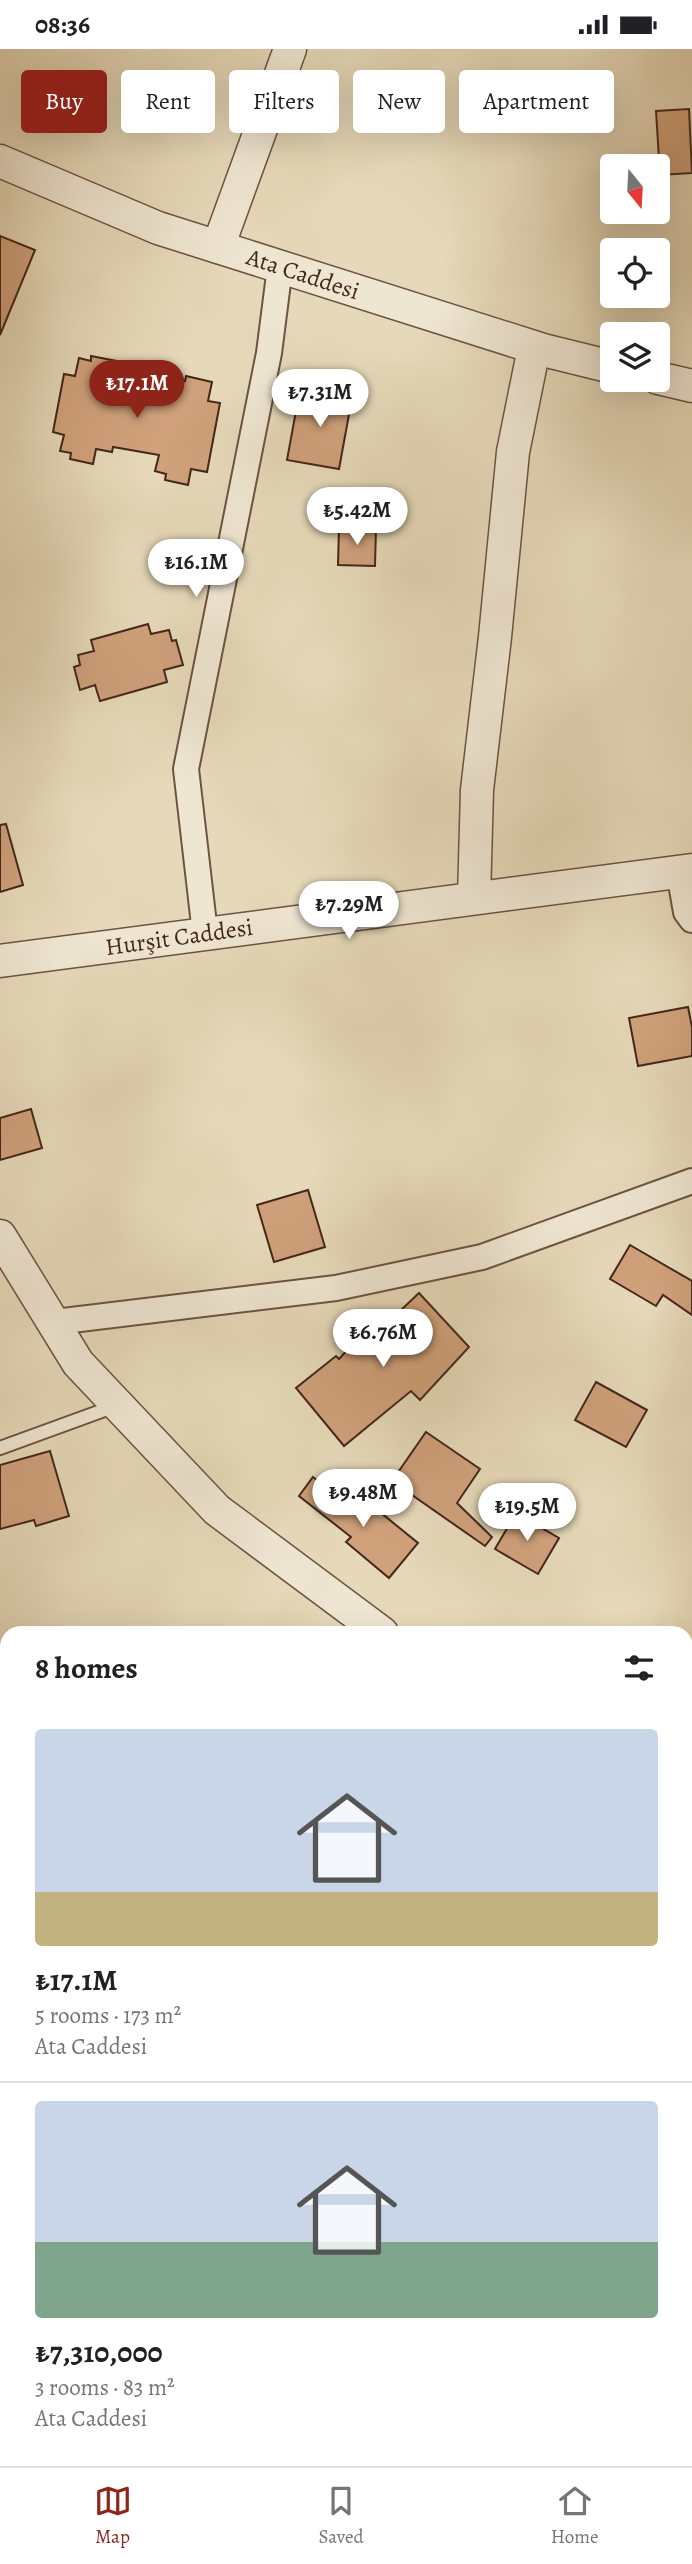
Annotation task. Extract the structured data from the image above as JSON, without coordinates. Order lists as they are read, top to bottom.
{
  "streets": {
    "street": ["Ata Caddesi", "Hurşit Caddesi"]
  },
  "north": "bottom",
  "page": {
    "status": "08:36",
    "chip": [
      "Buy",
      "Rent",
      "Filters",
      "New",
      "Apartment"
    ],
    "price": [
      "₺17.1M",
      "₺7.31M",
      "₺5.42M",
      "₺16.1M",
      "₺7.29M",
      "₺6.76M",
      "₺9.48M",
      "₺19.5M"
    ],
    "heading": "8 homes",
    "list": [
      {
        "name": "₺17.1M",
        "note": "5 rooms · 173 m² · Ata Caddesi"
      },
      {
        "name": "₺7,310,000",
        "note": "3 rooms · 83 m² · Ata Caddesi"
      }
    ],
    "tabs": ["Map", "Saved", "Home"]
  }
}
